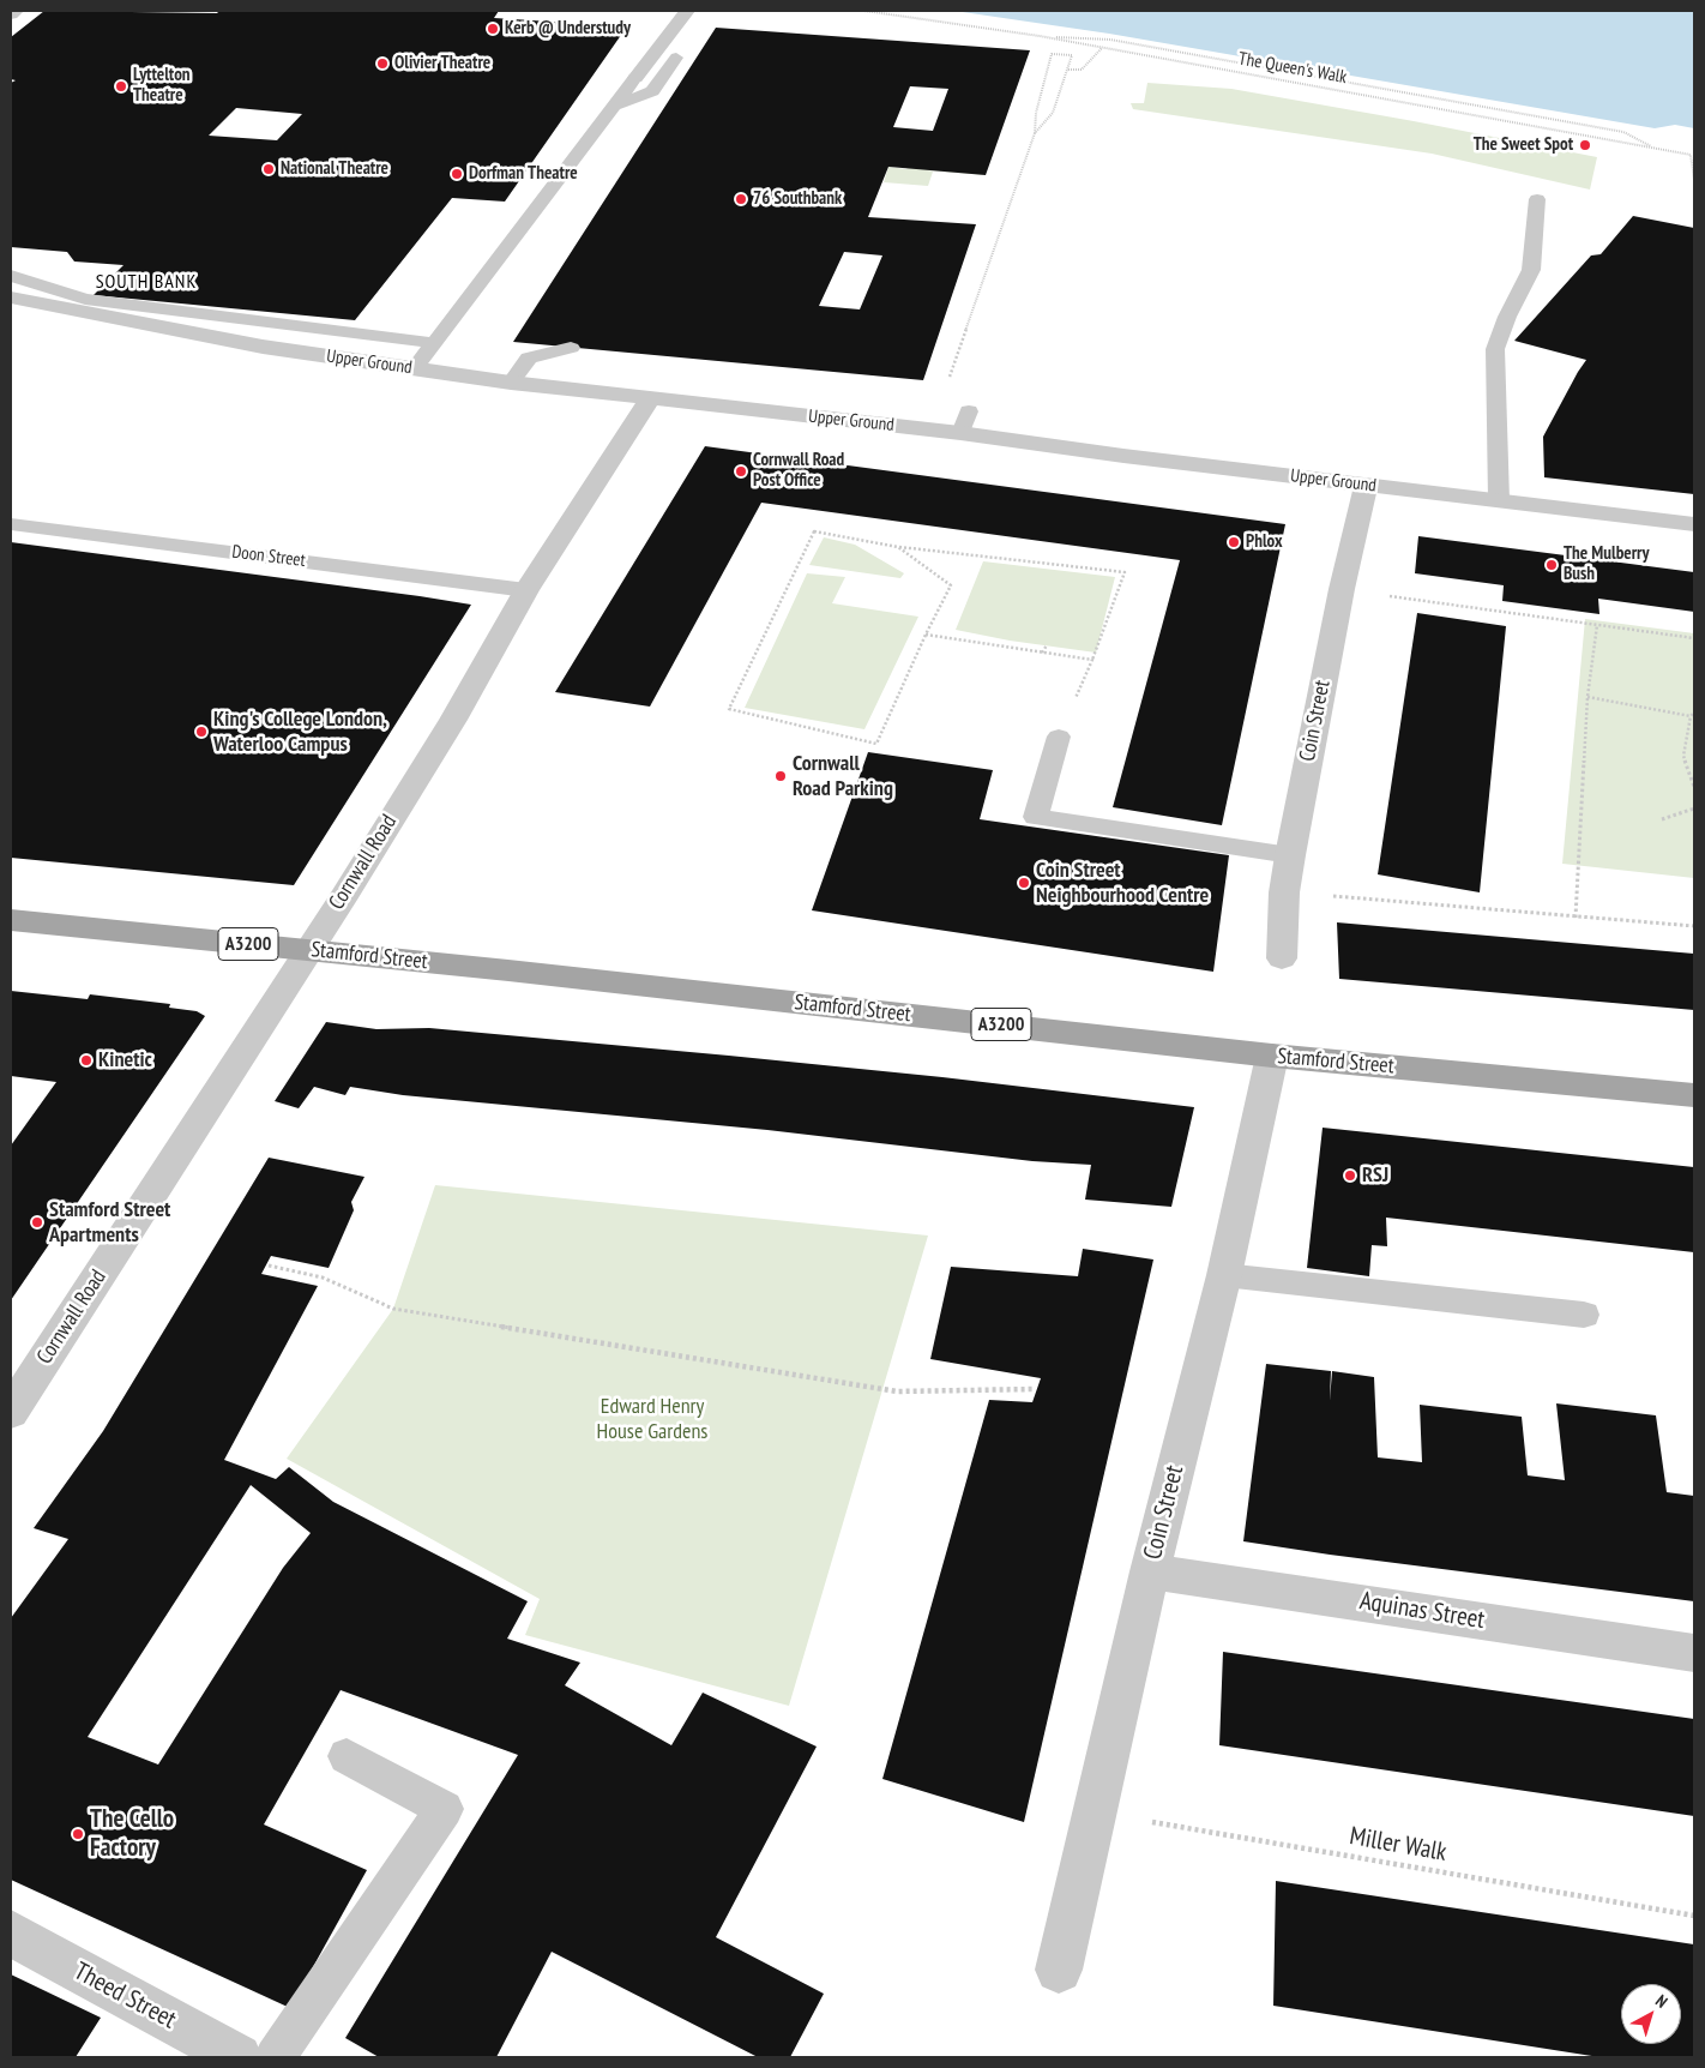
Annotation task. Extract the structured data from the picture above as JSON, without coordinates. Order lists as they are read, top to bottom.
{
  "streets": {
    "main road": ["A3200", "Stamford Street"],
    "street": [
      "Upper Ground",
      "Coin Street",
      "Cornwall Road",
      "Aquinas Street",
      "Theed Street"
    ],
    "lane": ["Doon Street"],
    "path": ["The Queen's Walk", "Miller Walk"]
  },
  "crossings": [
    ["Upper Ground", "Coin Street"],
    ["Upper Ground", "Cornwall Road"],
    ["Doon Street", "Cornwall Road"],
    ["Coin Street", "Stamford Street"],
    ["Coin Street", "Aquinas Street"],
    ["Coin Street", "Miller Walk"],
    ["Cornwall Road", "Stamford Street"]
  ],
  "districts": ["SOUTH BANK"],
  "parks": ["Edward Henry House Gardens"],
  "places": [
    "Kerb @ Understudy",
    "Olivier Theatre",
    "Lyttelton Theatre",
    "The Sweet Spot",
    "National Theatre",
    "Dorfman Theatre",
    "76 Southbank",
    "Cornwall Road Post Office",
    "Phlox",
    "The Mulberry Bush",
    "King's College London, Waterloo Campus",
    "Cornwall Road Parking",
    "Coin Street Neighbourhood Centre",
    "Kinetic",
    "RSJ",
    "Stamford Street Apartments",
    "The Cello Factory"
  ],
  "north": "top right"
}
